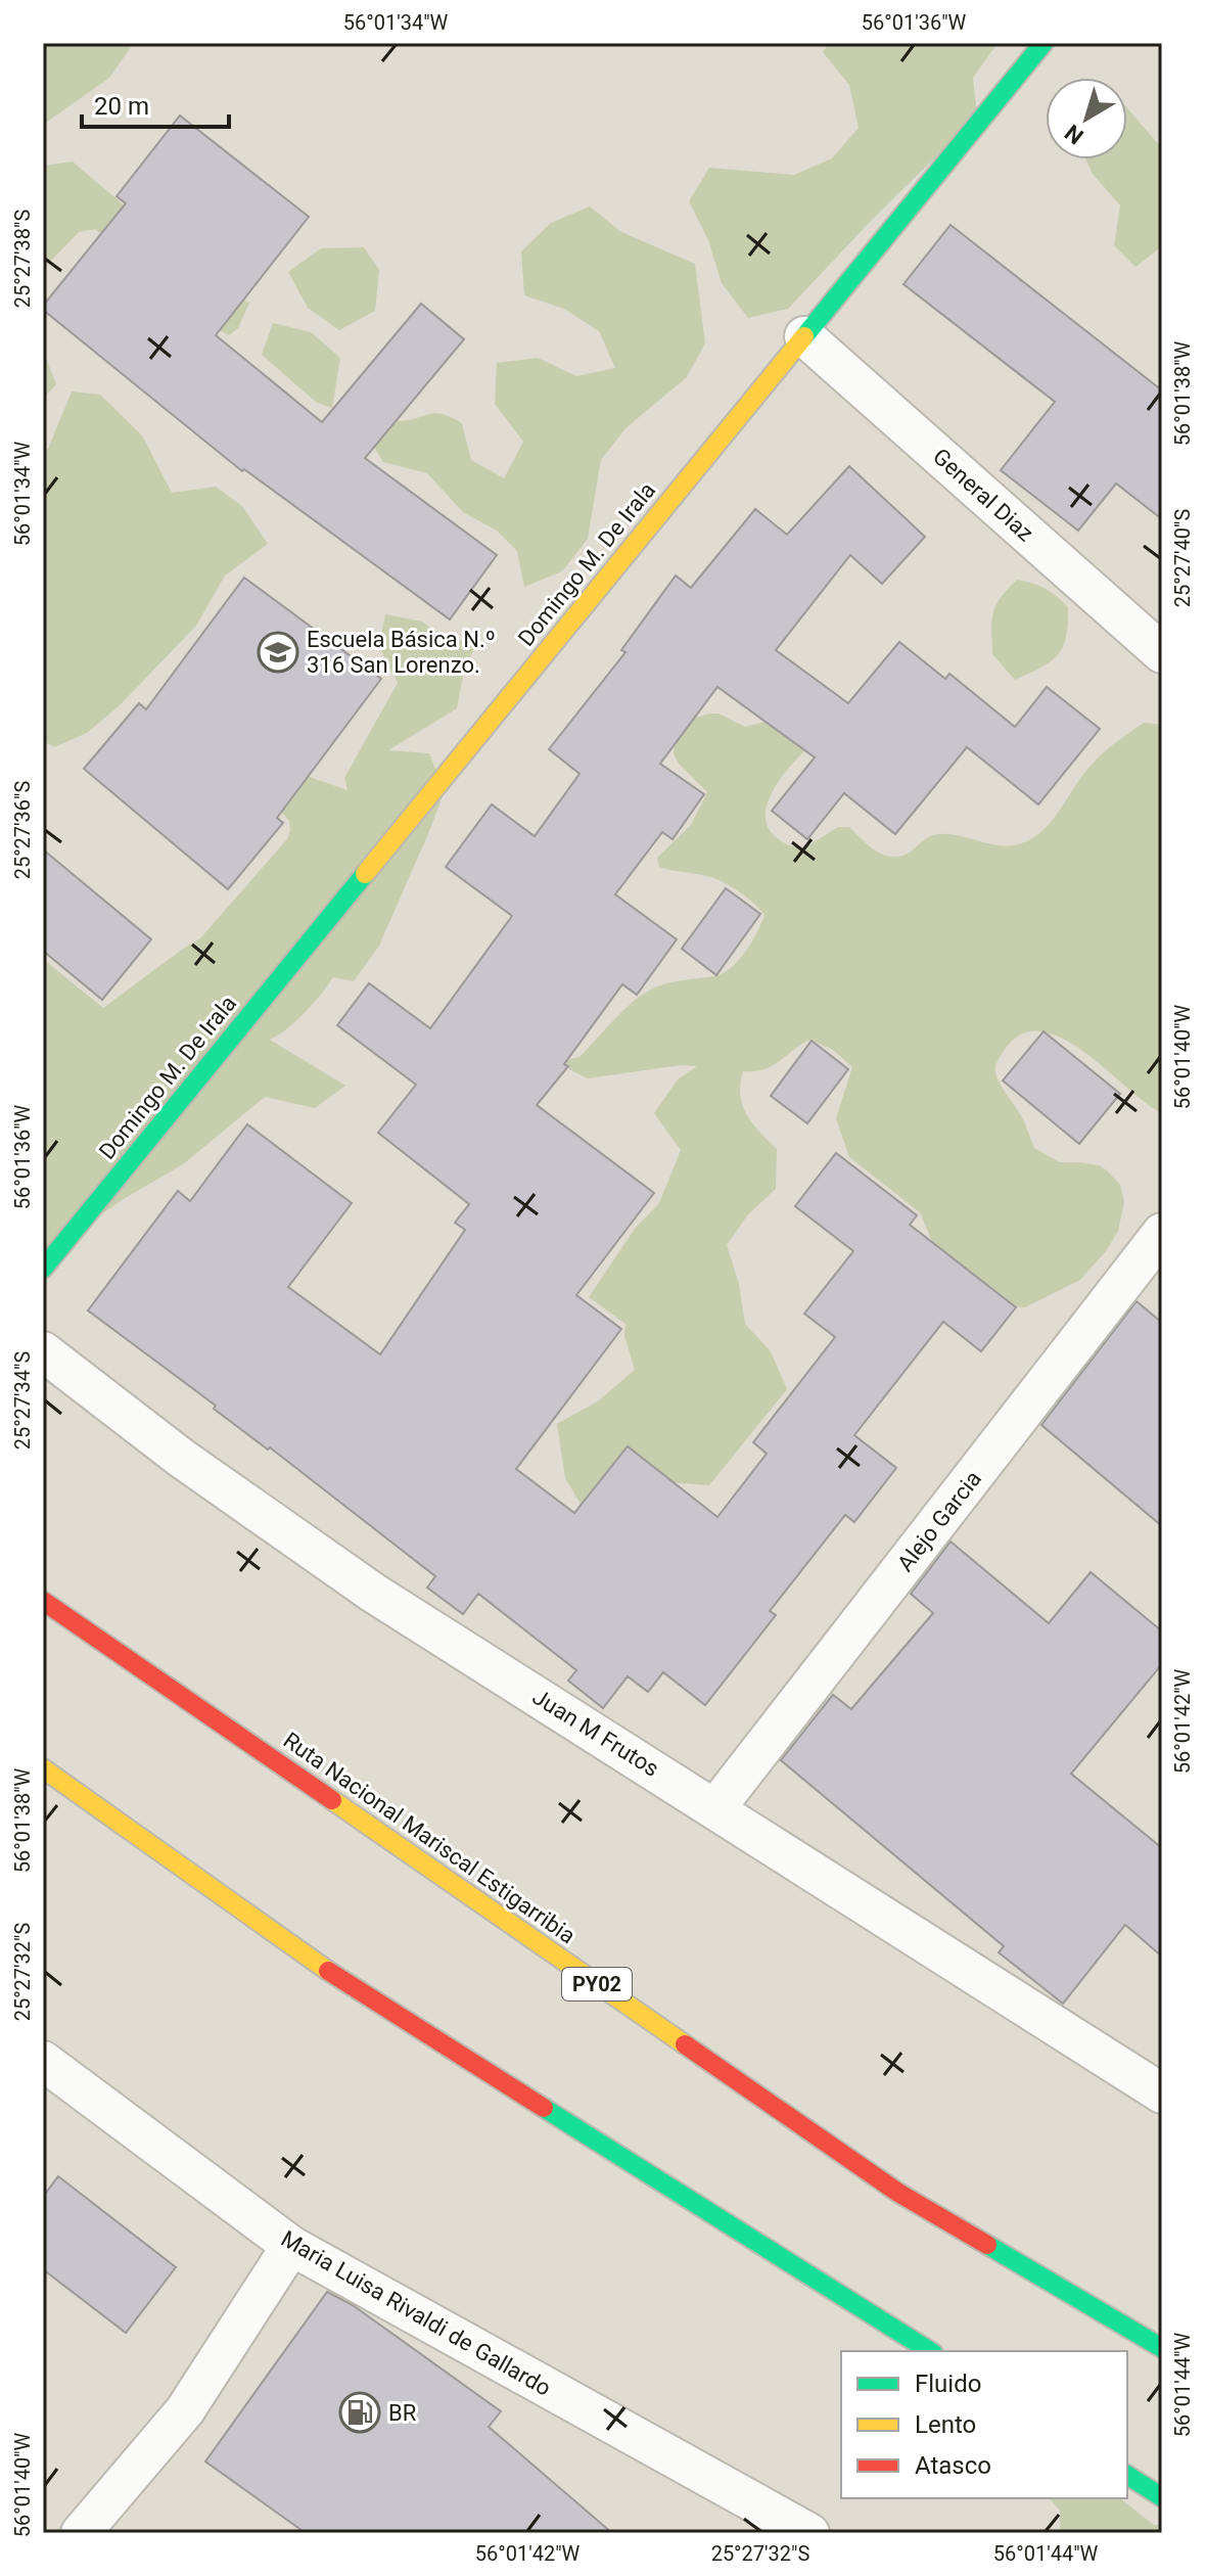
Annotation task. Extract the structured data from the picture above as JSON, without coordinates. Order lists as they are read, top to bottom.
{
  "streets": {
    "main road": ["Domingo M. De Irala", "Ruta Nacional Mariscal Estigarribia", "PY02"],
    "street": [
      "General Diaz",
      "Alejo Garcia",
      "Juan M Frutos",
      "Maria Luisa Rivaldi de Gallardo"
    ]
  },
  "crossings": [
    ["General Diaz", "Domingo M. De Irala"],
    ["Alejo Garcia", "Juan M Frutos"]
  ],
  "places": {
    "school or university": ["Escuela Básica N.º 316 San Lorenzo."],
    "fuel station": ["BR"]
  },
  "legend": ["Fluido", "Lento", "Atasco"],
  "scale_bar": "20 m",
  "north": "bottom left",
  "coordinates": [
    "56°01'34\"W",
    "56°01'36\"W",
    "25°27'38\"S",
    "56°01'38\"W",
    "25°27'40\"S",
    "25°27'36\"S",
    "56°01'40\"W",
    "25°27'34\"S",
    "56°01'42\"W",
    "25°27'32\"S",
    "56°01'44\"W"
  ]
}
